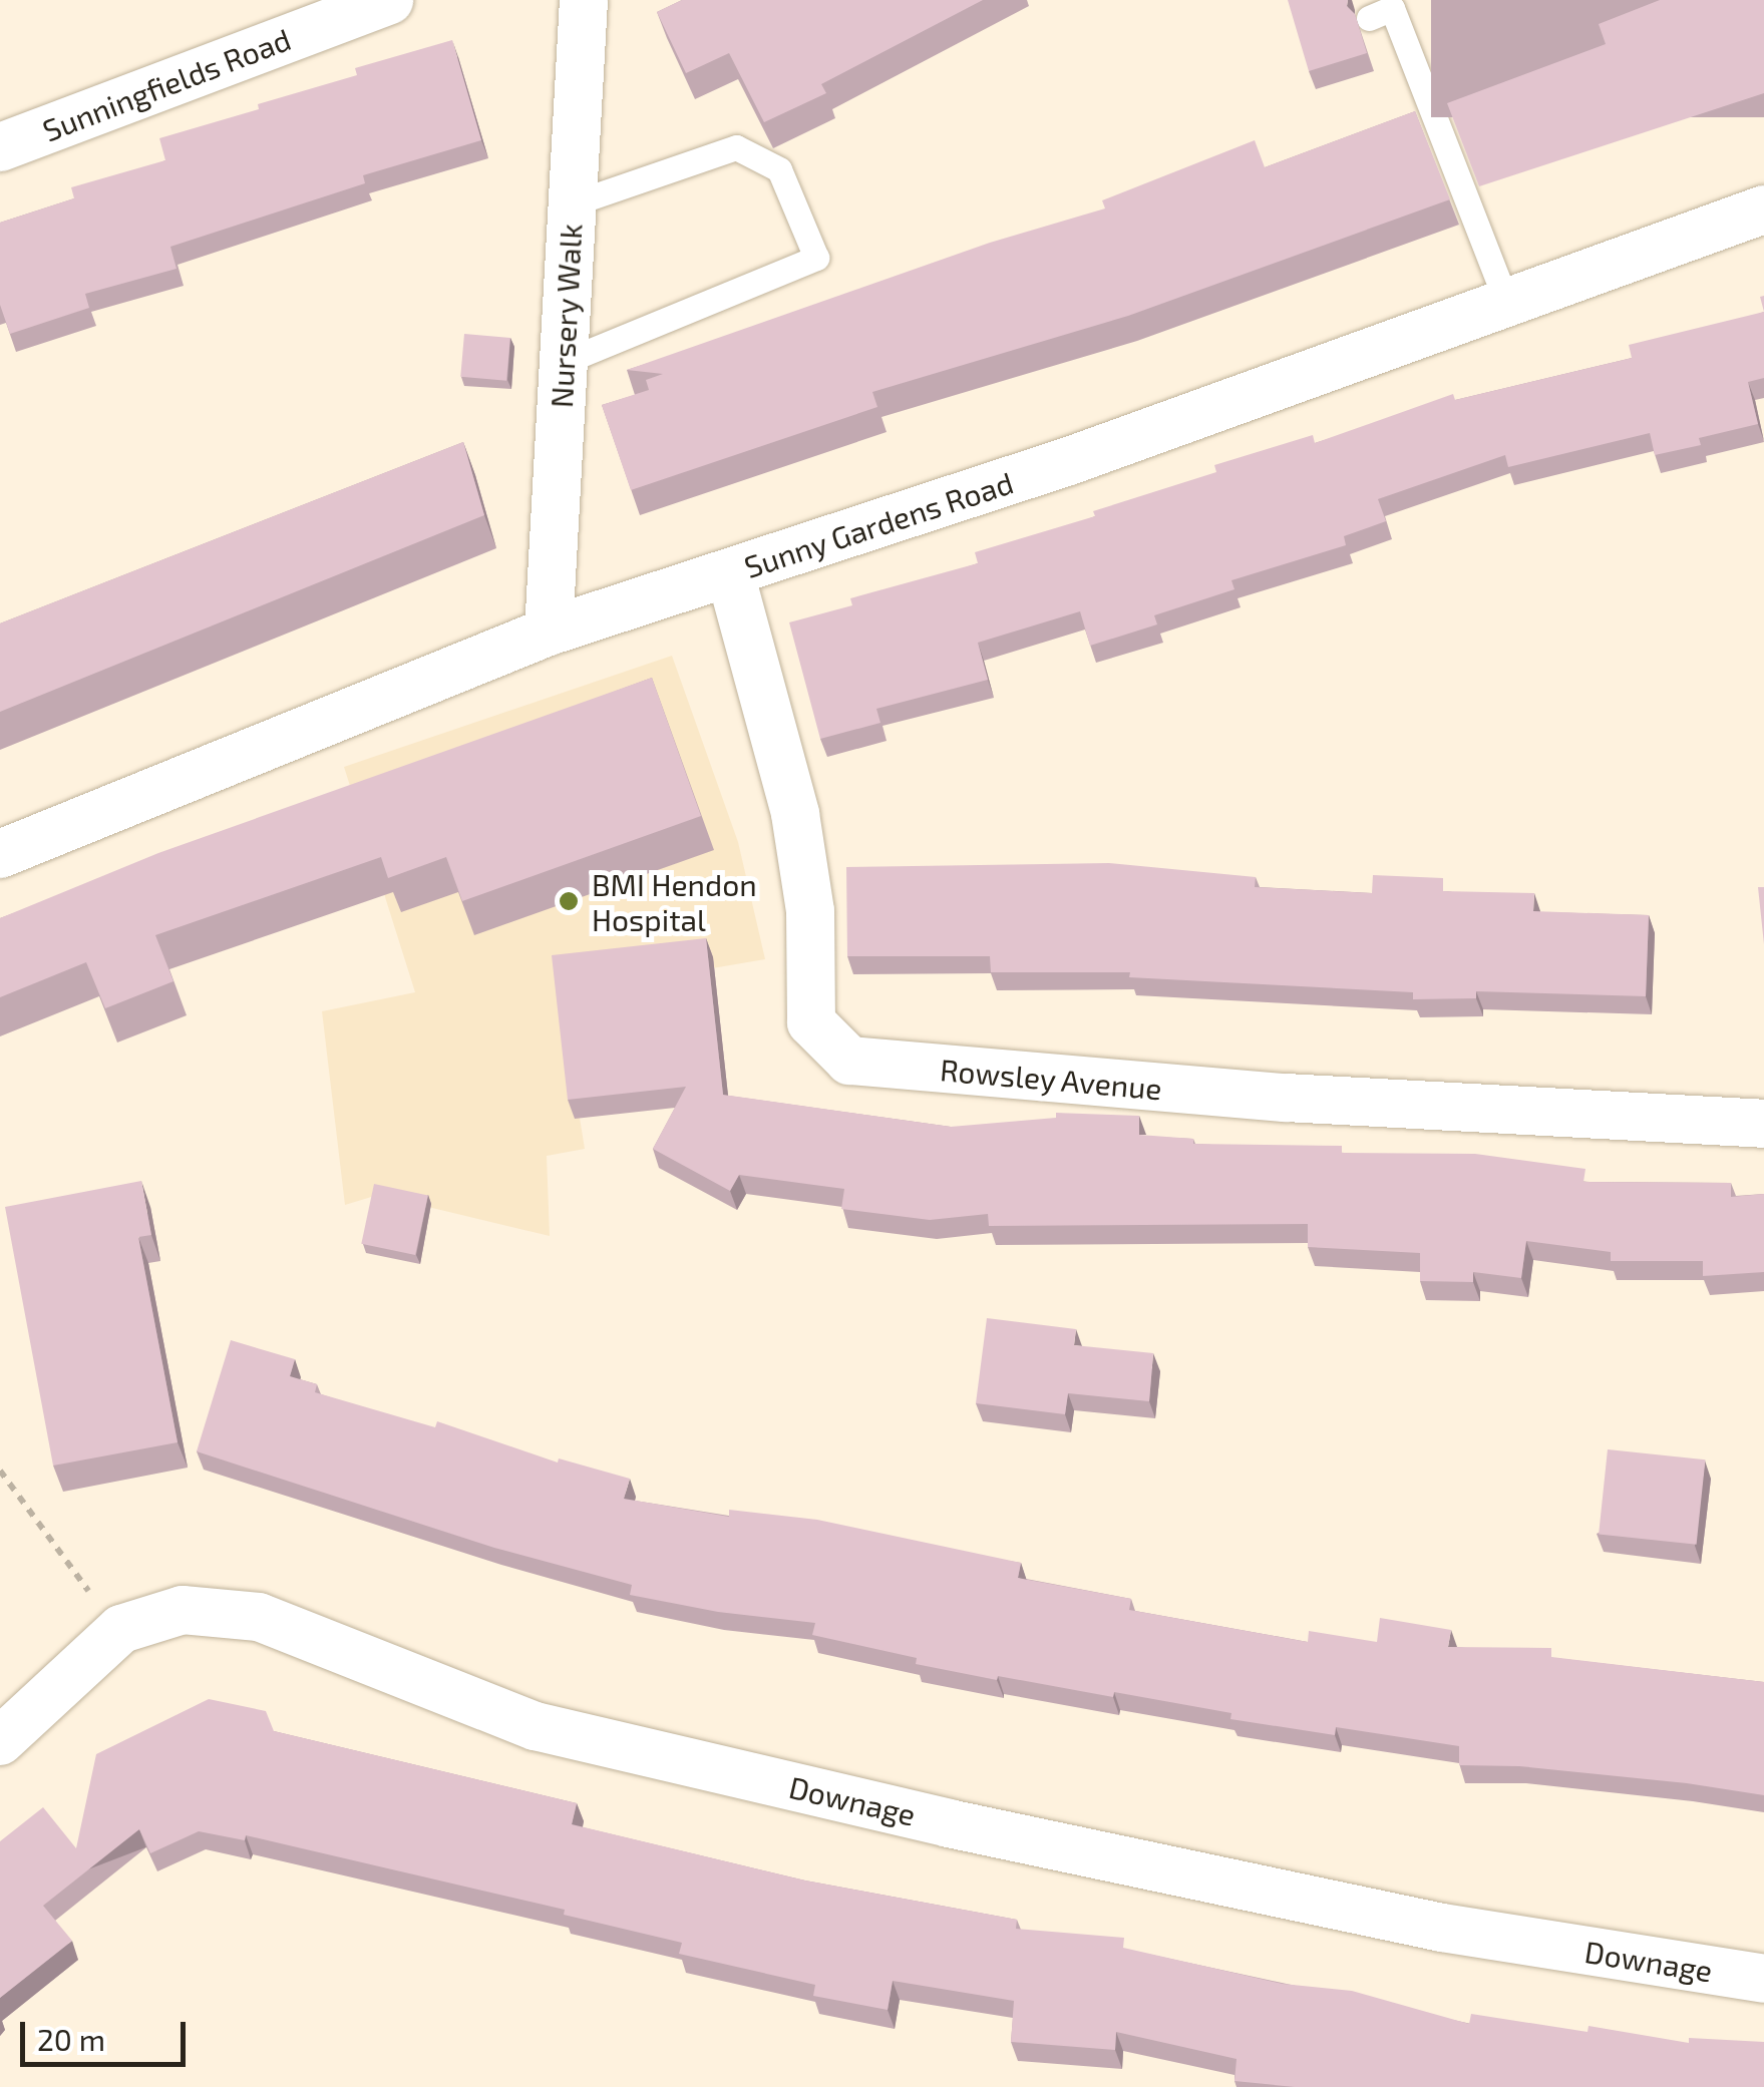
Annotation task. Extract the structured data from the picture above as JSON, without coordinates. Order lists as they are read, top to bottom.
{
  "streets": {
    "street": [
      "Sunningfields Road",
      "Nursery Walk",
      "Sunny Gardens Road",
      "Rowsley Avenue",
      "Downage"
    ]
  },
  "crossings": [
    ["Nursery Walk", "Sunny Gardens Road"],
    ["Sunny Gardens Road", "Rowsley Avenue"]
  ],
  "places": ["BMI Hendon Hospital"],
  "scale_bar": "20 m"
}
